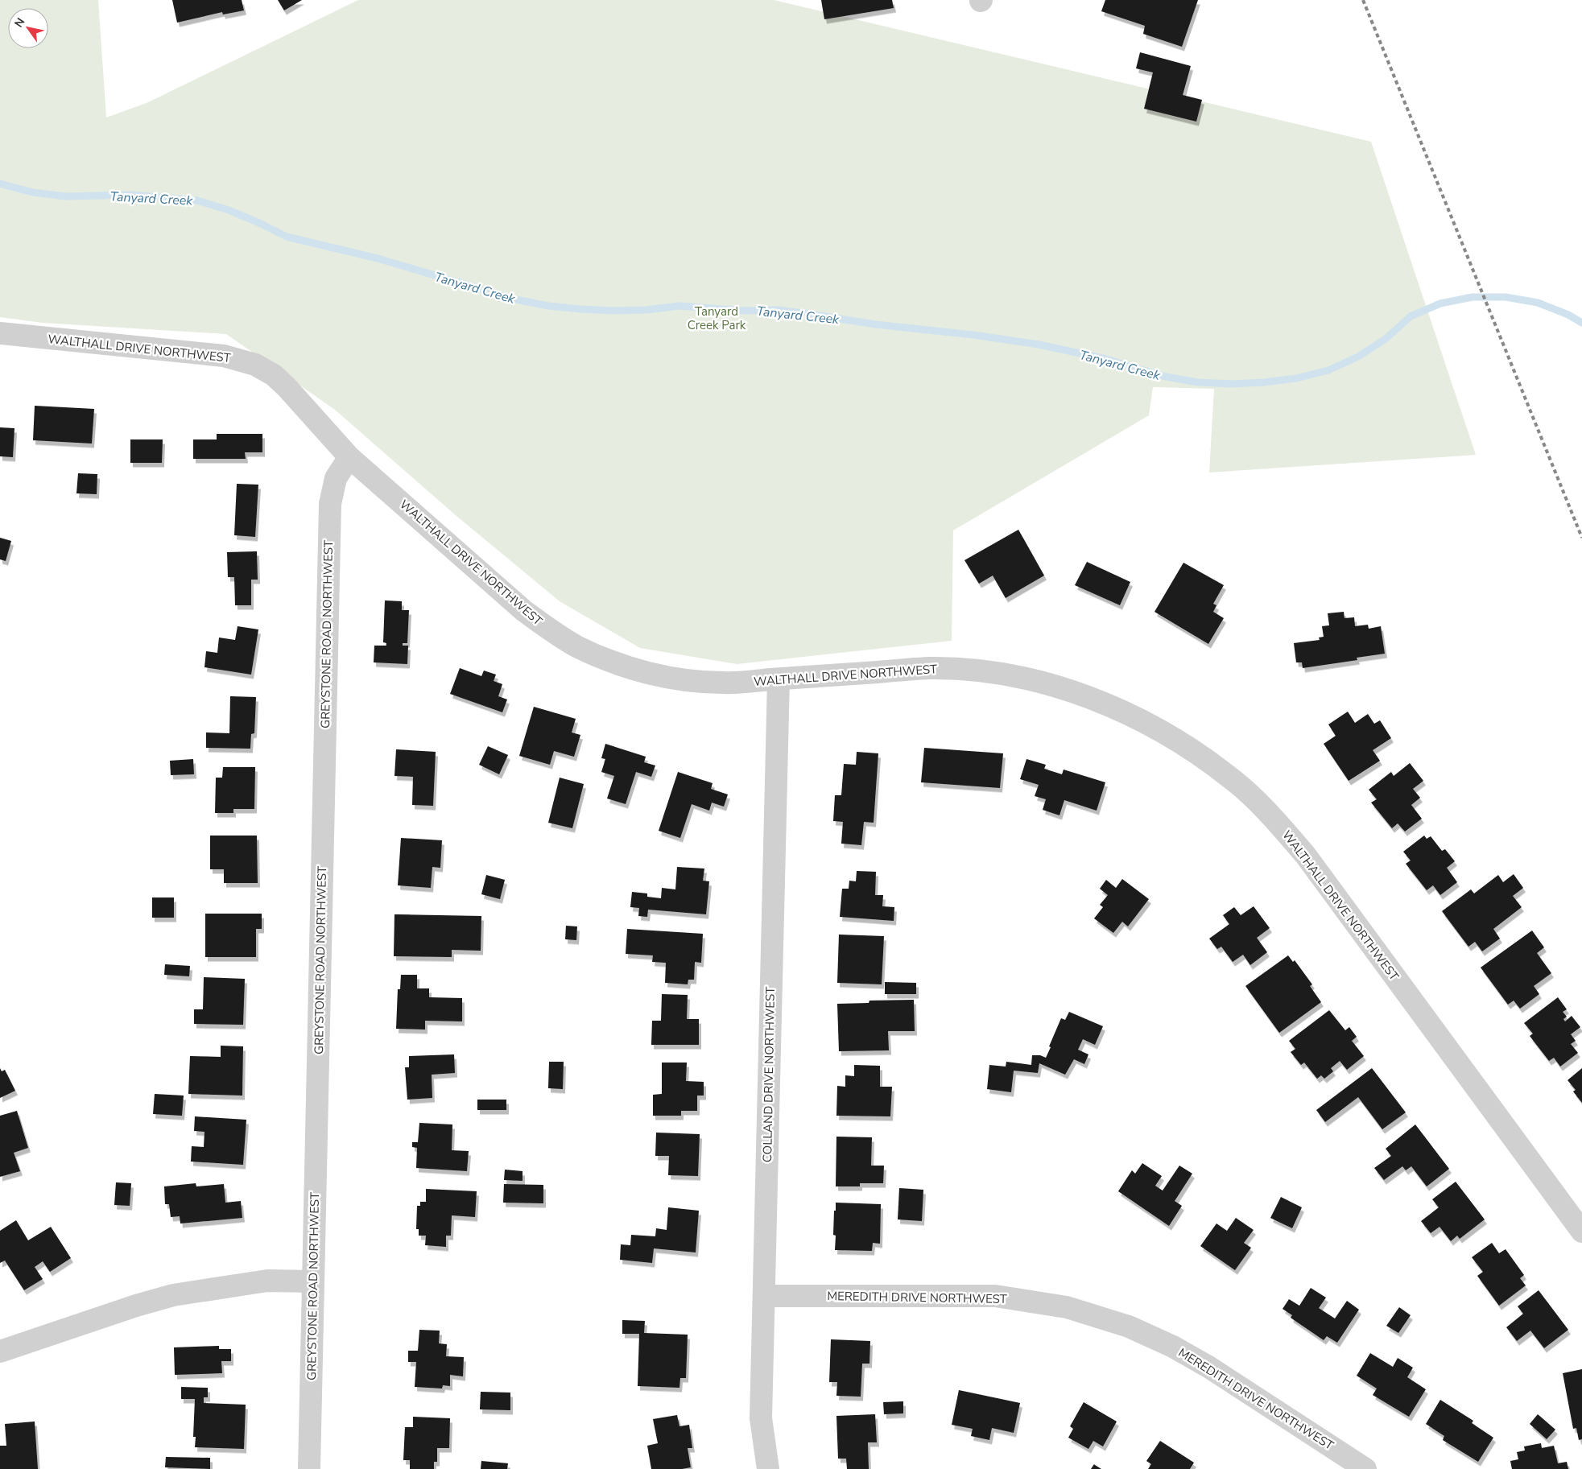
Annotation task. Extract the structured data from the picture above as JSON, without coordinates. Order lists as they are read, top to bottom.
{
  "streets": {
    "street": [
      "WALTHALL DRIVE NORTHWEST",
      "GREYSTONE ROAD NORTHWEST",
      "COLLAND DRIVE NORTHWEST",
      "MEREDITH DRIVE NORTHWEST"
    ]
  },
  "crossings": [
    ["WALTHALL DRIVE NORTHWEST", "GREYSTONE ROAD NORTHWEST"],
    ["WALTHALL DRIVE NORTHWEST", "COLLAND DRIVE NORTHWEST"],
    ["COLLAND DRIVE NORTHWEST", "MEREDITH DRIVE NORTHWEST"]
  ],
  "water": ["Tanyard Creek"],
  "parks": ["Tanyard Creek Park"],
  "north": "top left"
}
